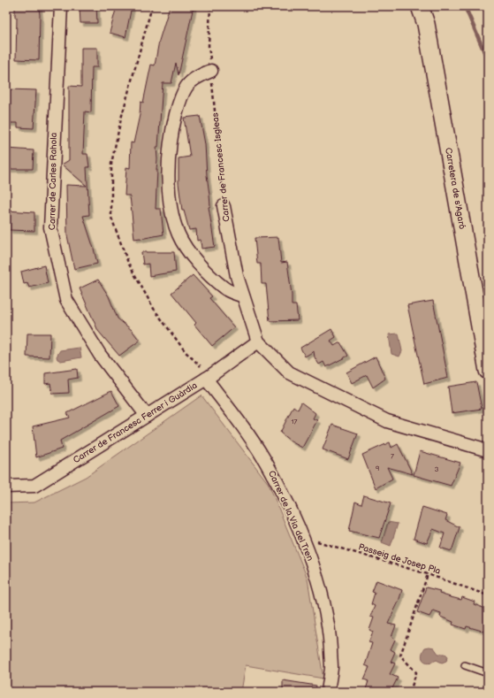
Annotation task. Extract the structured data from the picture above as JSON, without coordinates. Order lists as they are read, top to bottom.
{
  "streets": {
    "street": [
      "Carrer de Francesc Isgleas",
      "Carrer de Carles Rahola",
      "Carretera de s'Agaró",
      "Carrer de Francesc Ferrer i Guàrdia",
      "Carrer de la Via del Tren"
    ],
    "path": ["Passeig de Josep Pla"]
  },
  "crossings": [
    ["Carrer de Francesc Isgleas", "Carrer de Francesc Ferrer i Guàrdia"],
    ["Carrer de Carles Rahola", "Carrer de Francesc Ferrer i Guàrdia"],
    ["Carrer de Francesc Ferrer i Guàrdia", "Carrer de la Via del Tren"]
  ],
  "house_numbers": [
    "17",
    "7",
    "9",
    "3"
  ]
}
